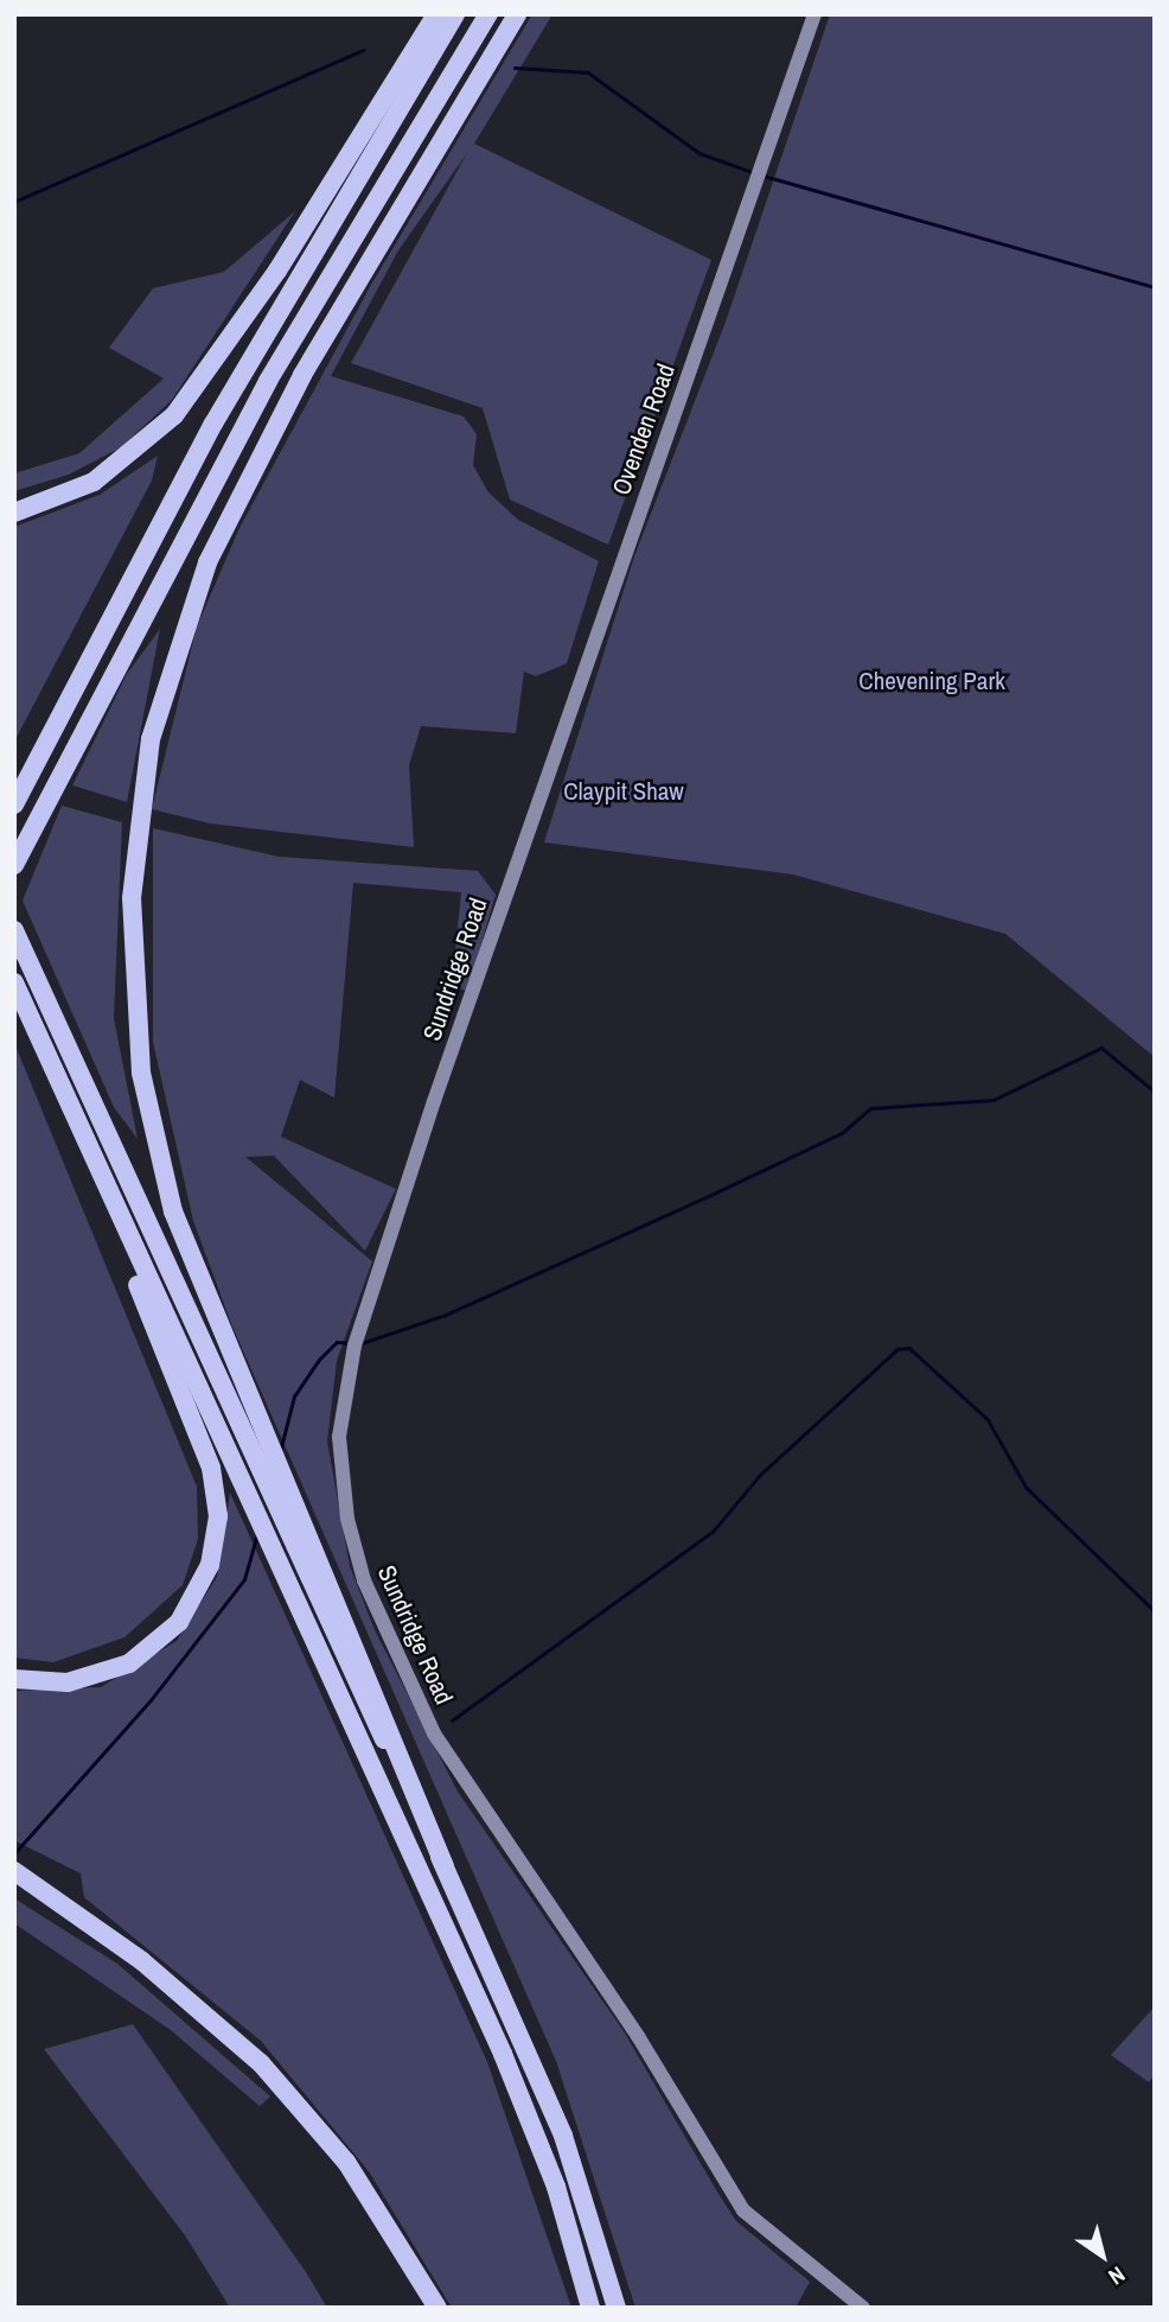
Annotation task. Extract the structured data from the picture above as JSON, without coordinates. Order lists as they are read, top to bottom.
{
  "streets": {
    "main road": ["Ovenden Road", "Sundridge Road"]
  },
  "crossings": [
    ["Ovenden Road", "Sundridge Road"]
  ],
  "parks": ["Chevening Park", "Claypit Shaw"],
  "north": "bottom right"
}
